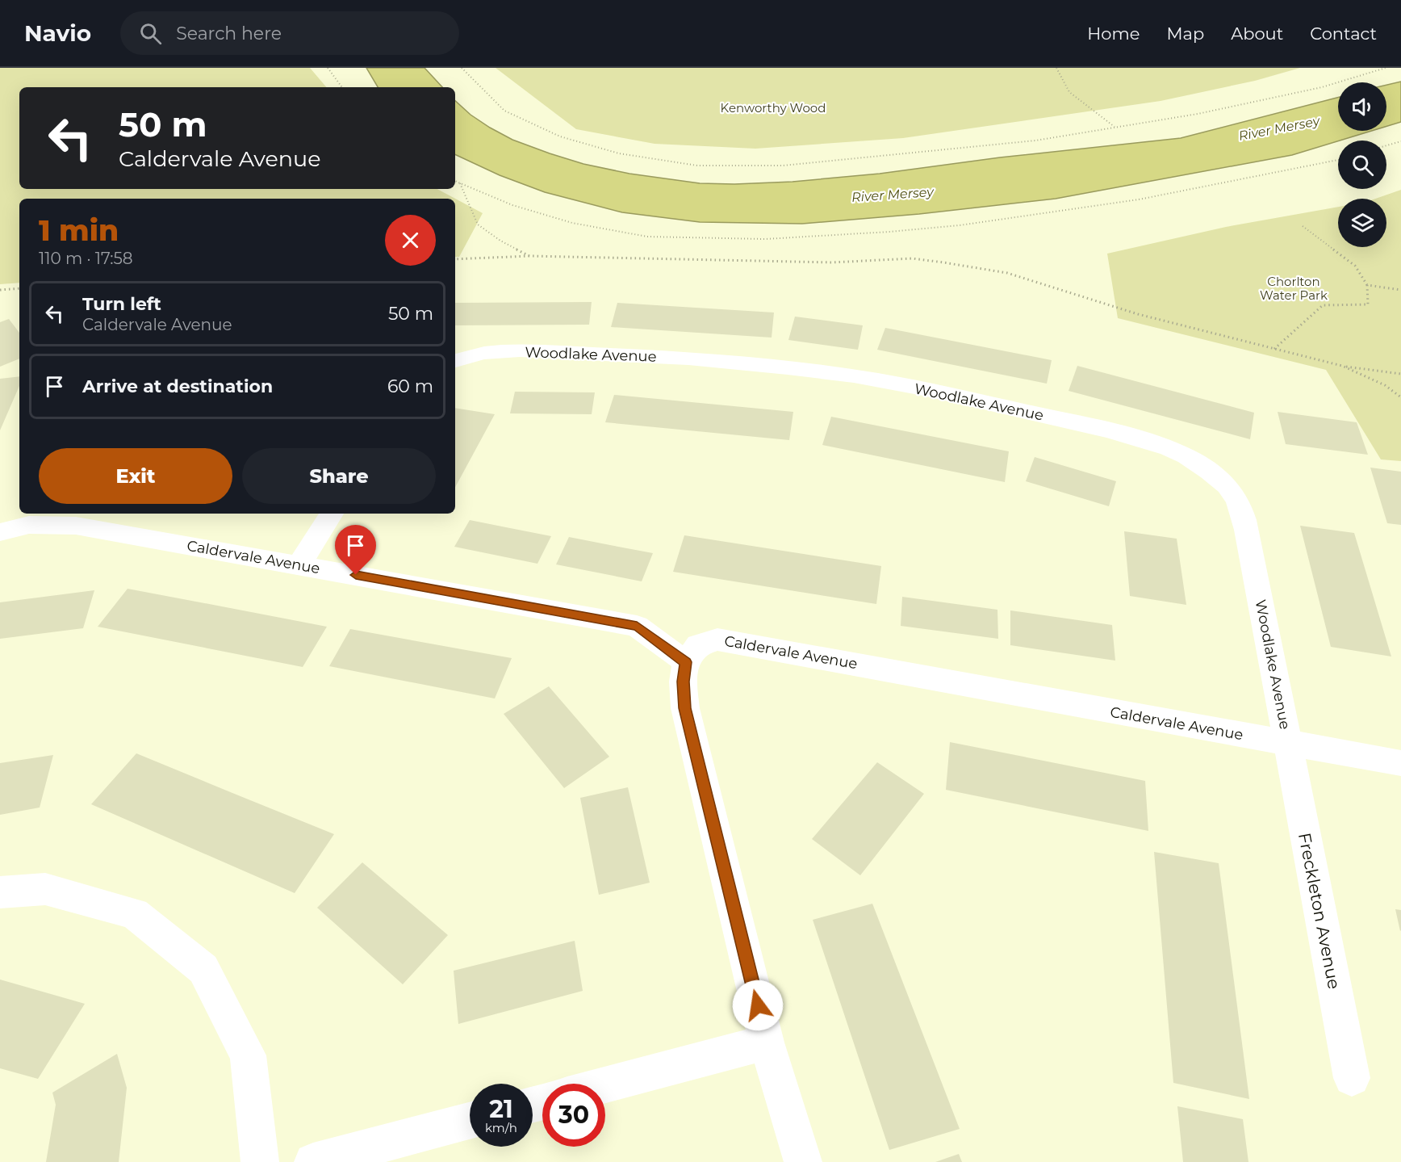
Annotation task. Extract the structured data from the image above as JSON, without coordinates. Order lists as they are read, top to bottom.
{
  "streets": {
    "street": ["Woodlake Avenue", "Caldervale Avenue", "Freckleton Avenue"]
  },
  "crossings": [
    ["Woodlake Avenue", "Caldervale Avenue"],
    ["Woodlake Avenue", "Freckleton Avenue"],
    ["Caldervale Avenue", "Freckleton Avenue"]
  ],
  "water": ["River Mersey"],
  "parks": ["Kenworthy Wood", "Chorlton Water Park"],
  "page": {
    "header": "Navio",
    "search": "Search here",
    "nav": [
      "Home",
      "Map",
      "About",
      "Contact"
    ],
    "turn": ["50 m", "Caldervale Avenue"],
    "heading": ["1 min", "110 m · 17:58"],
    "list": [
      {
        "name": "Turn left",
        "note": "Caldervale Avenue",
        "value": "50 m"
      },
      {
        "name": "Arrive at destination",
        "value": "60 m"
      }
    ],
    "buttons": ["Exit", "Share"],
    "speed": "21 km/h",
    "limit": "30"
  }
}
